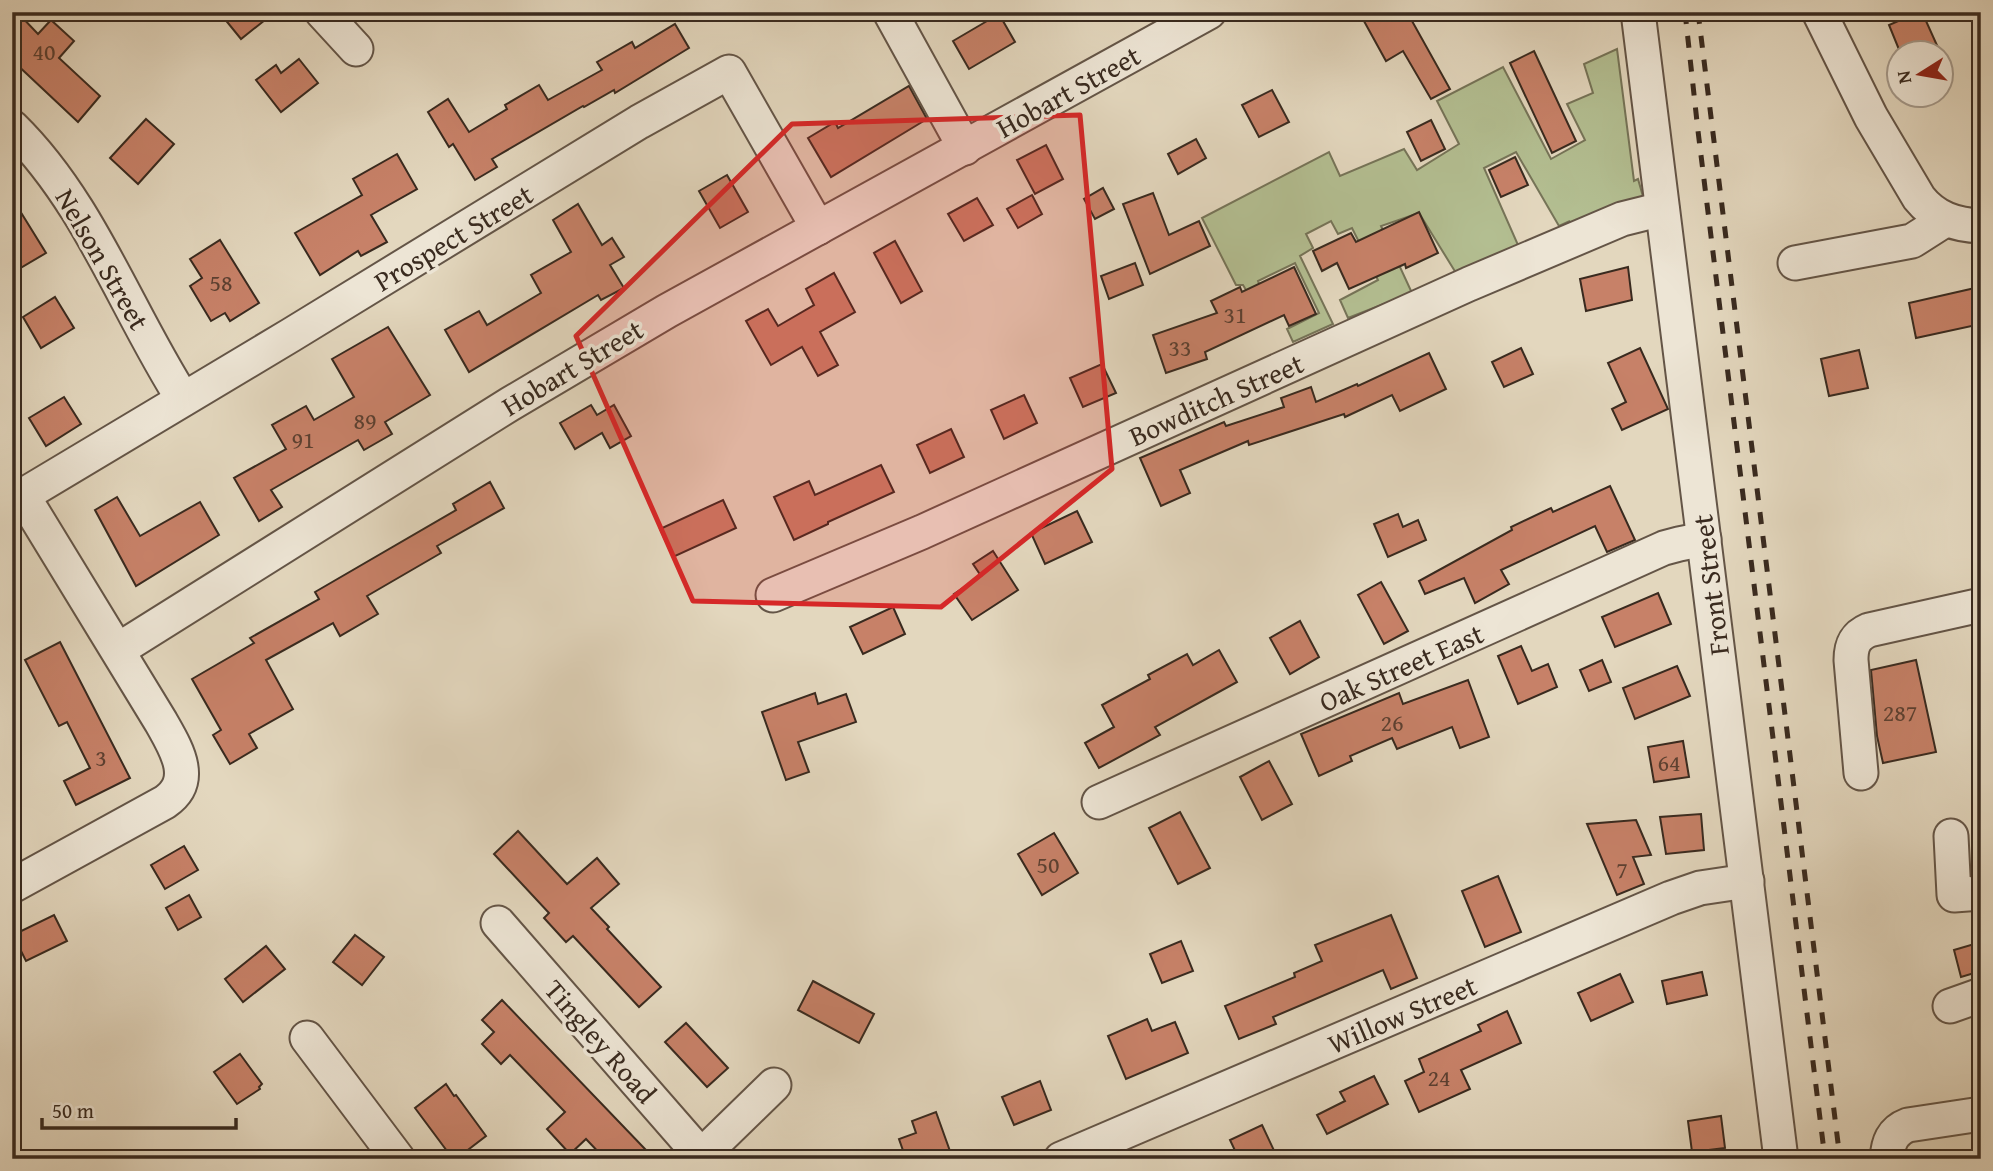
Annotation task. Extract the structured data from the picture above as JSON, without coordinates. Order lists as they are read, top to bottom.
{
  "streets": {
    "street": [
      "Hobart Street",
      "Prospect Street",
      "Nelson Street",
      "Bowditch Street",
      "Front Street",
      "Oak Street East",
      "Willow Street",
      "Tingley Road"
    ]
  },
  "crossings": [
    ["Hobart Street", "Prospect Street"],
    ["Prospect Street", "Nelson Street"],
    ["Bowditch Street", "Front Street"],
    ["Front Street", "Oak Street East"],
    ["Front Street", "Willow Street"]
  ],
  "house_numbers": [
    "40",
    "58",
    "31",
    "33",
    "89",
    "91",
    "287",
    "26",
    "3",
    "64",
    "50",
    "7",
    "24"
  ],
  "scale_bar": "50 m",
  "north": "left"
}
